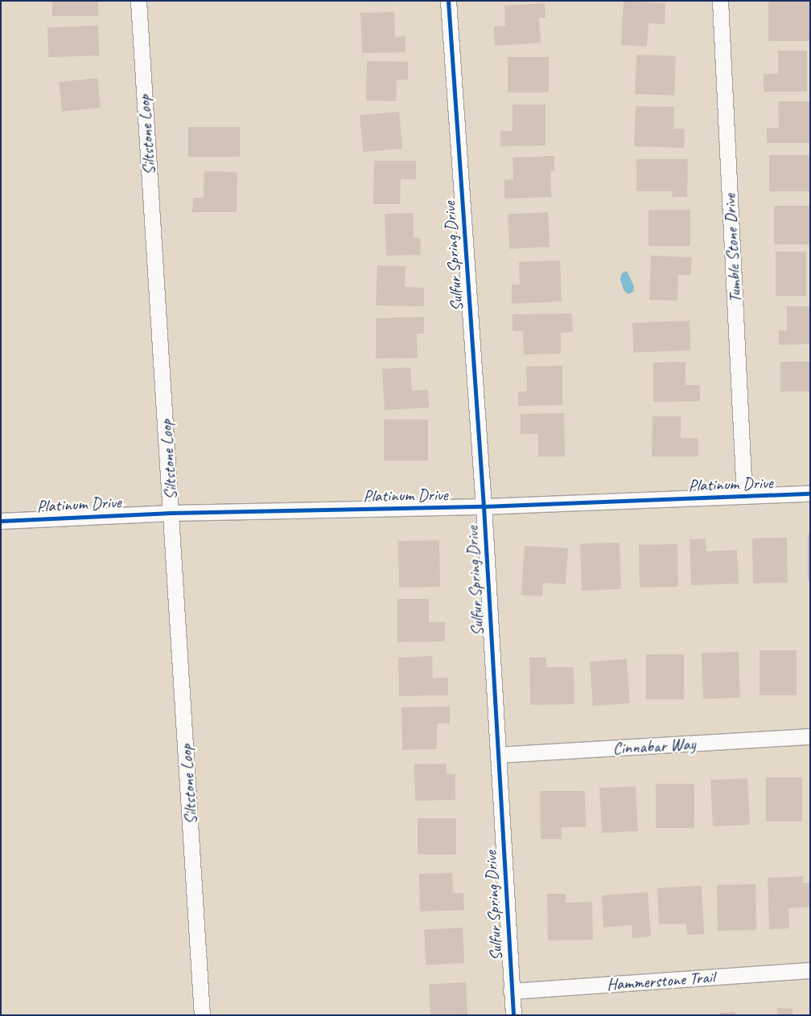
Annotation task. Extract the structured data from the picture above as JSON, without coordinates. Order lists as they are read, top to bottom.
{
  "streets": {
    "street": [
      "Siltstone Loop",
      "Tumble Stone Drive",
      "Sulfur Spring Drive",
      "Platinum Drive",
      "Cinnabar Way",
      "Hammerstone Trail"
    ]
  },
  "crossings": [
    ["Siltstone Loop", "Platinum Drive"],
    ["Tumble Stone Drive", "Platinum Drive"],
    ["Sulfur Spring Drive", "Platinum Drive"],
    ["Sulfur Spring Drive", "Cinnabar Way"],
    ["Sulfur Spring Drive", "Hammerstone Trail"]
  ]
}
